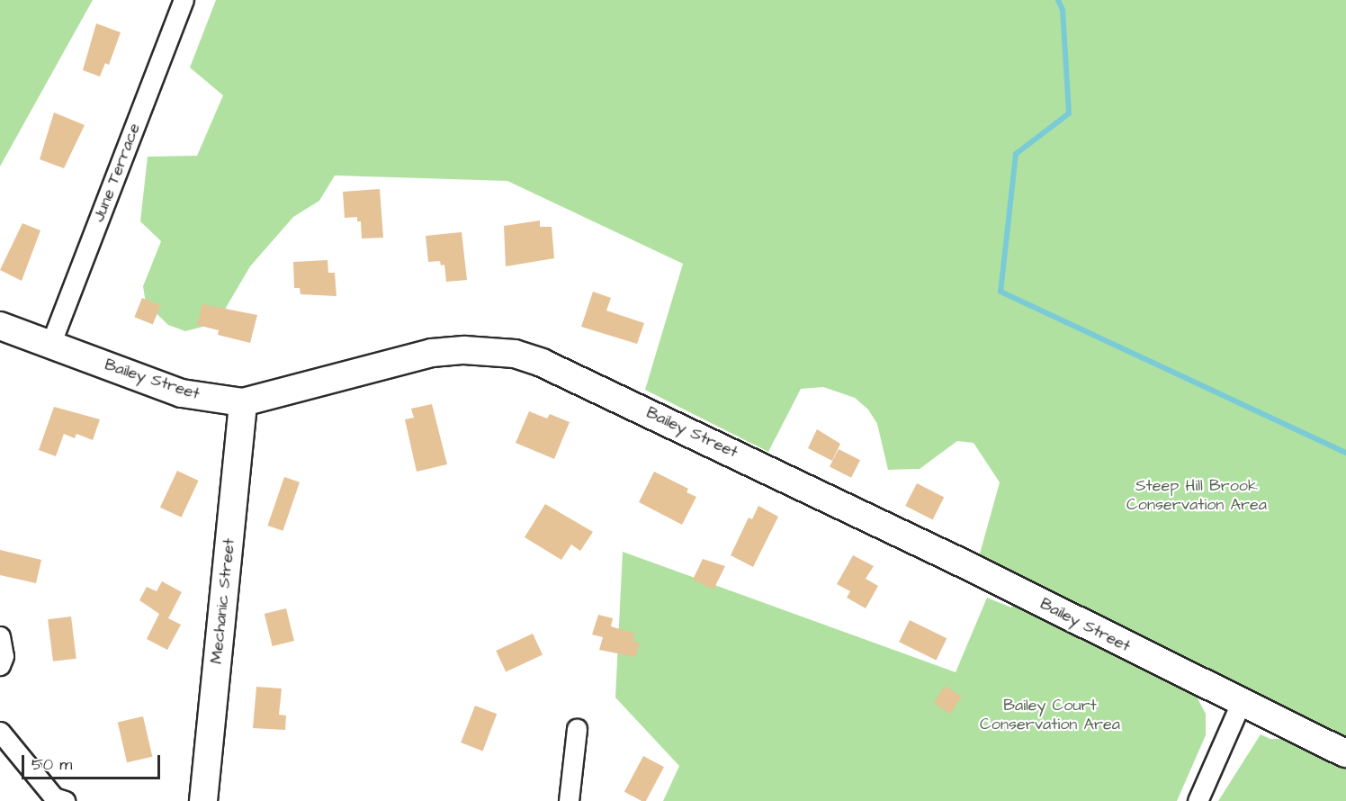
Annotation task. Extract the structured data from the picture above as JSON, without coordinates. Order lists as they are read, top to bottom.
{
  "streets": {
    "street": ["June Terrace", "Bailey Street", "Mechanic Street"]
  },
  "crossings": [
    ["June Terrace", "Bailey Street"],
    ["Bailey Street", "Mechanic Street"]
  ],
  "parks": ["Steep Hill Brook Conservation Area", "Bailey Court Conservation Area"],
  "scale_bar": "50 m"
}
